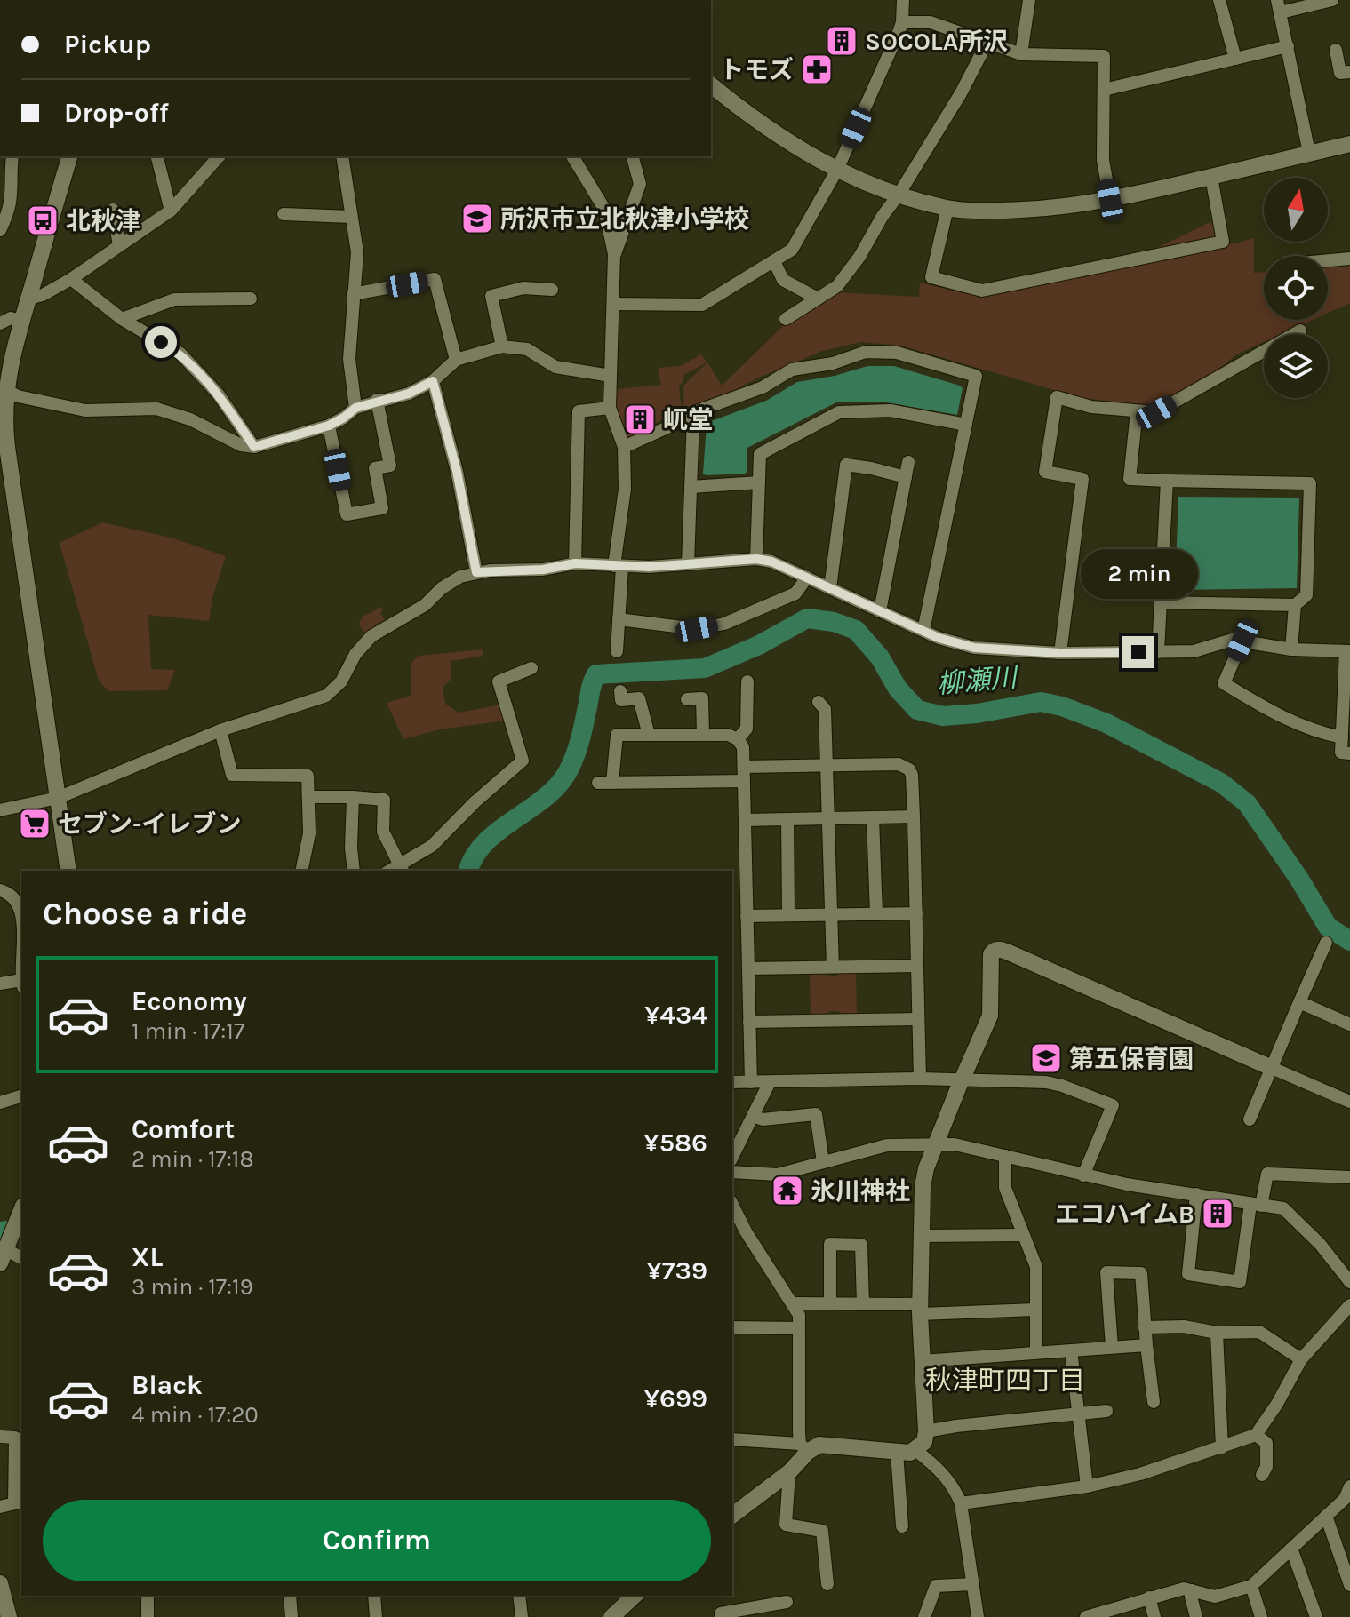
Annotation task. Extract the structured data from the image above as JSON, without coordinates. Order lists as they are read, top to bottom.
{
  "districts": ["秋津町四丁目"],
  "water": ["柳瀬川"],
  "places": {
    "building": ["SOCOLA所沢", "屼堂", "エコハイムB"],
    "pharmacy": ["トモズ"],
    "school or university": ["所沢市立北秋津小学校", "第五保育園"],
    "bus stop": ["北秋津"],
    "supermarket": ["セブン-イレブン"],
    "temple": ["氷川神社"]
  },
  "north": "top",
  "page": {
    "banner": ["Pickup", "Drop-off"],
    "bubble": "2 min",
    "heading": "Choose a ride",
    "list": [
      {
        "name": "Economy",
        "note": "1 min · 17:17",
        "value": "¥434"
      },
      {
        "name": "Comfort",
        "note": "2 min · 17:18",
        "value": "¥586"
      },
      {
        "name": "XL",
        "note": "3 min · 17:19",
        "value": "¥739"
      },
      {
        "name": "Black",
        "note": "4 min · 17:20",
        "value": "¥699"
      }
    ],
    "buttons": "Confirm"
  }
}
